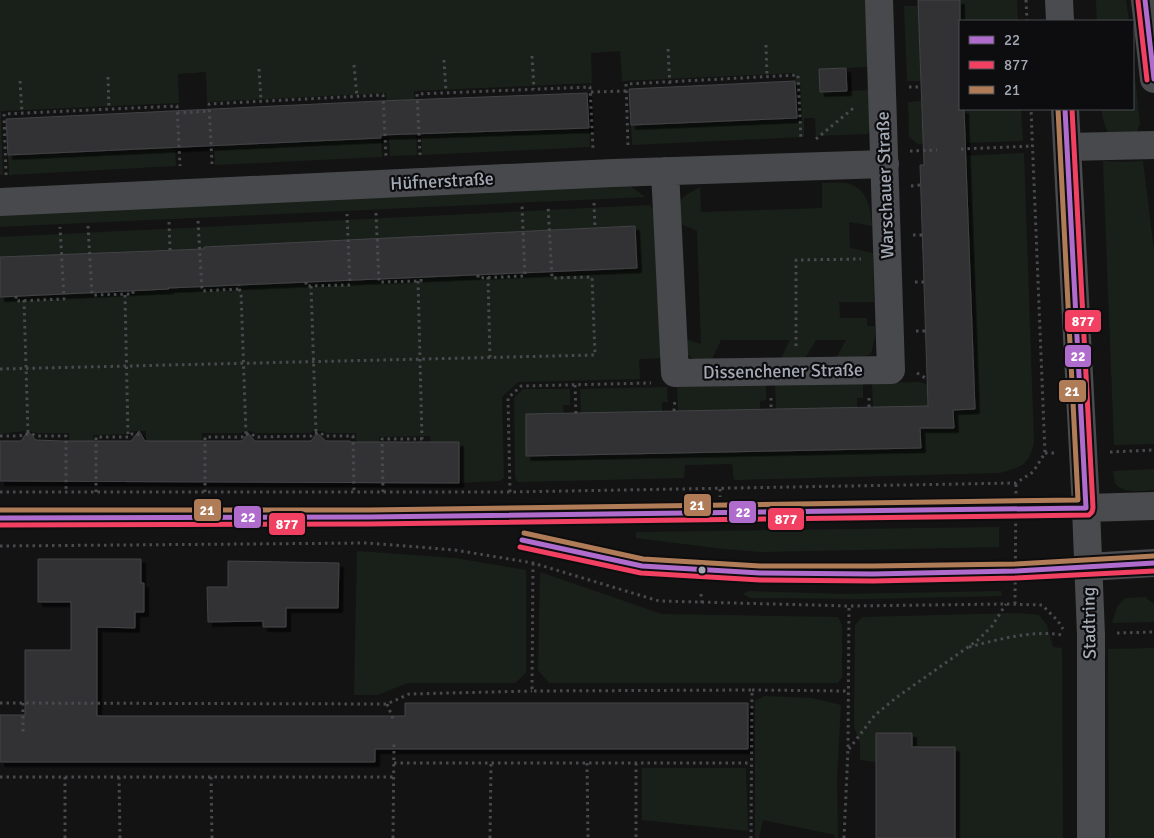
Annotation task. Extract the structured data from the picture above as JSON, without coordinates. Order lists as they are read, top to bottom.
{
  "streets": {
    "main road": ["Stadtring"],
    "street": ["Hüfnerstraße", "Warschauer Straße", "Dissenchener Straße"]
  },
  "crossings": [
    ["Hüfnerstraße", "Warschauer Straße"],
    ["Warschauer Straße", "Dissenchener Straße"]
  ],
  "lines": ["transit line 22", "transit line 877", "transit line 21"],
  "legend": ["22", "877", "21"]
}
